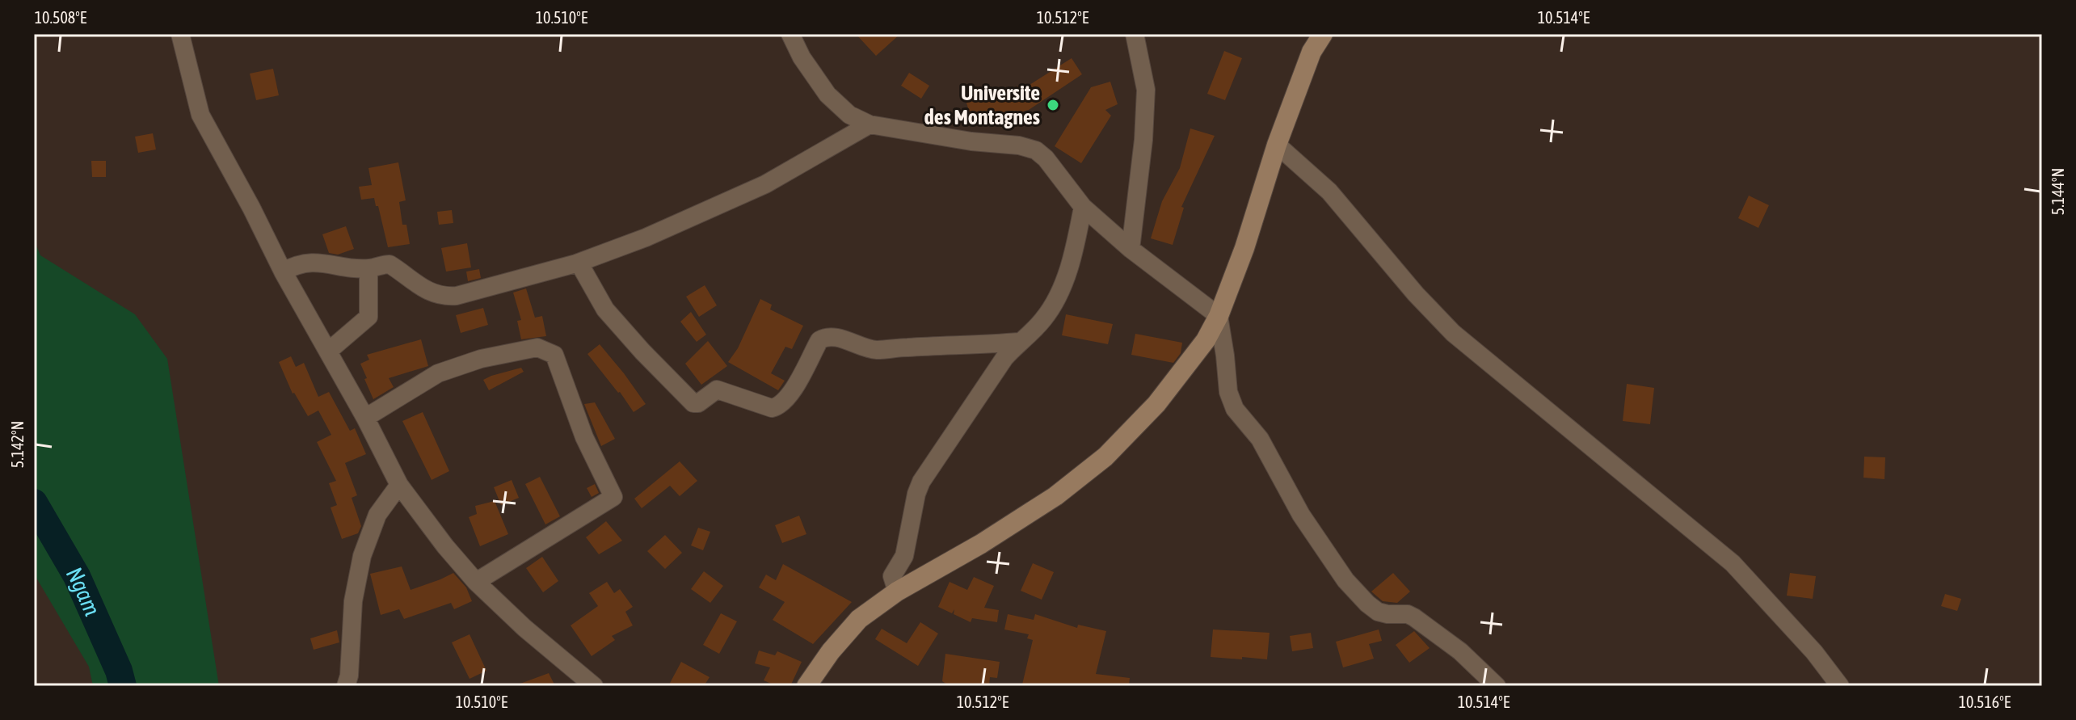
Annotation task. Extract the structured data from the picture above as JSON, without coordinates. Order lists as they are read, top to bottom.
{
  "water": ["Ngam"],
  "places": ["Universite des Montagnes"],
  "coordinates": [
    "10.508°E",
    "10.510°E",
    "10.512°E",
    "10.514°E",
    "5.144°N",
    "5.142°N",
    "10.516°E"
  ]
}
